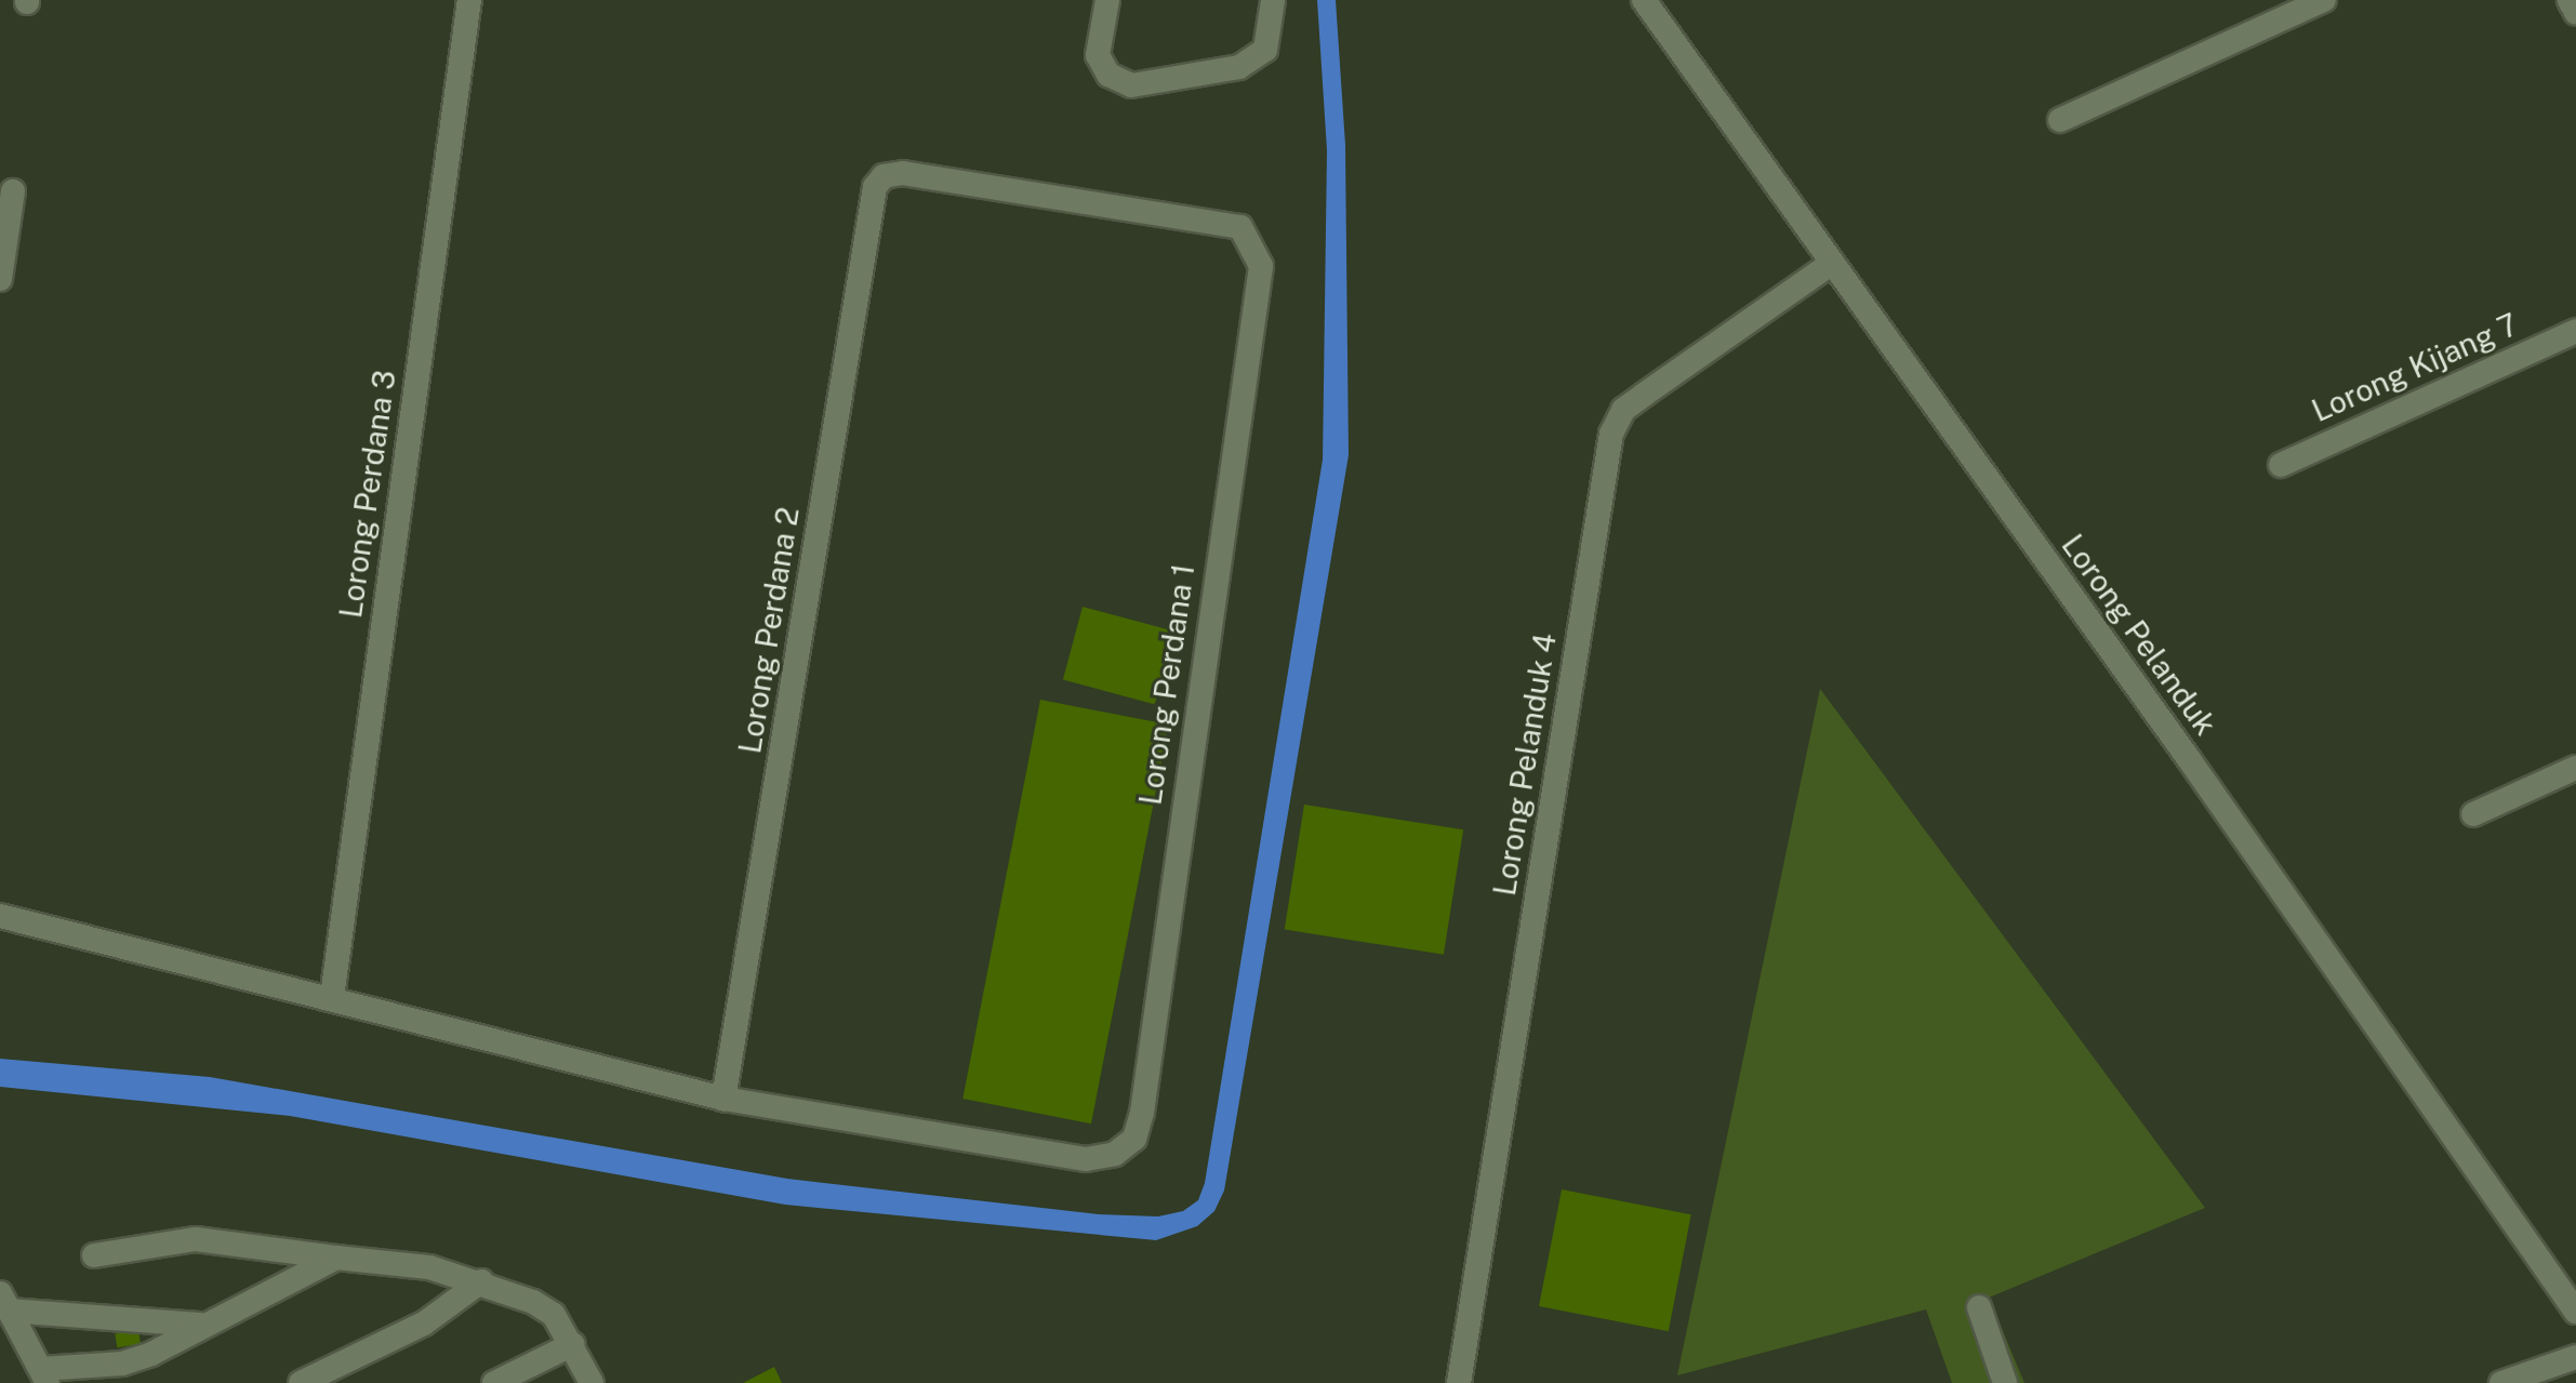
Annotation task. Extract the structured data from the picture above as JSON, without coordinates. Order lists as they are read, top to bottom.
{
  "streets": {
    "street": [
      "Lorong Kijang 7",
      "Lorong Perdana 3",
      "Lorong Perdana 2",
      "Lorong Pelanduk",
      "Lorong Perdana 1",
      "Lorong Pelanduk 4"
    ]
  },
  "crossings": [
    ["Lorong Perdana 2", "Lorong Perdana 1"],
    ["Lorong Pelanduk", "Lorong Pelanduk 4"]
  ]
}
